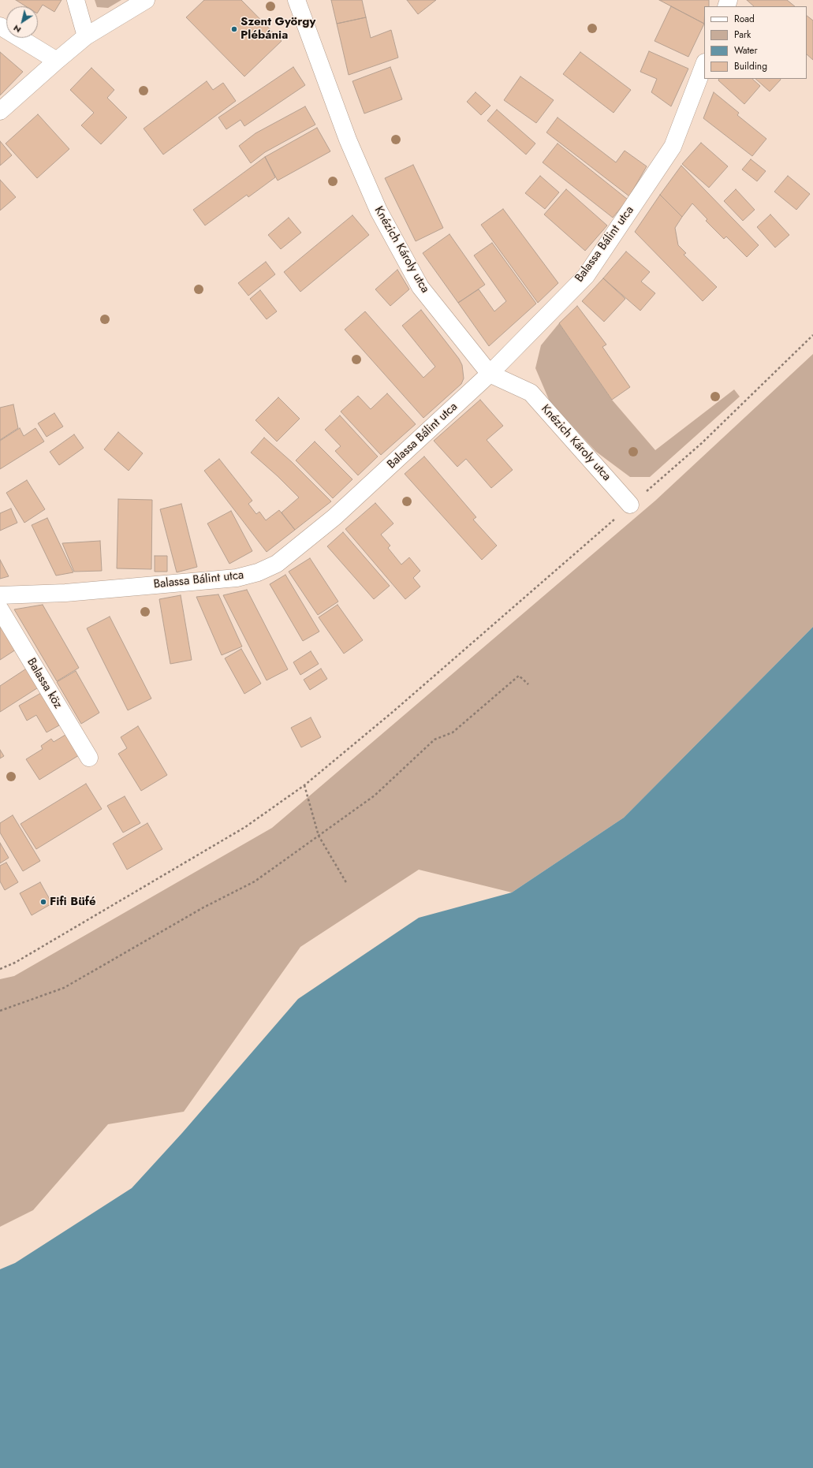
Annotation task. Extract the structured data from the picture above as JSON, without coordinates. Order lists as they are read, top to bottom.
{
  "streets": {
    "street": ["Balassa Bálint utca", "Knézich Károly utca", "Balassa köz"]
  },
  "crossings": [
    ["Balassa Bálint utca", "Knézich Károly utca"]
  ],
  "places": ["Szent György Plébánia", "Fifi Büfé"],
  "legend": [
    "Road",
    "Park",
    "Water",
    "Building"
  ],
  "north": "bottom left"
}
